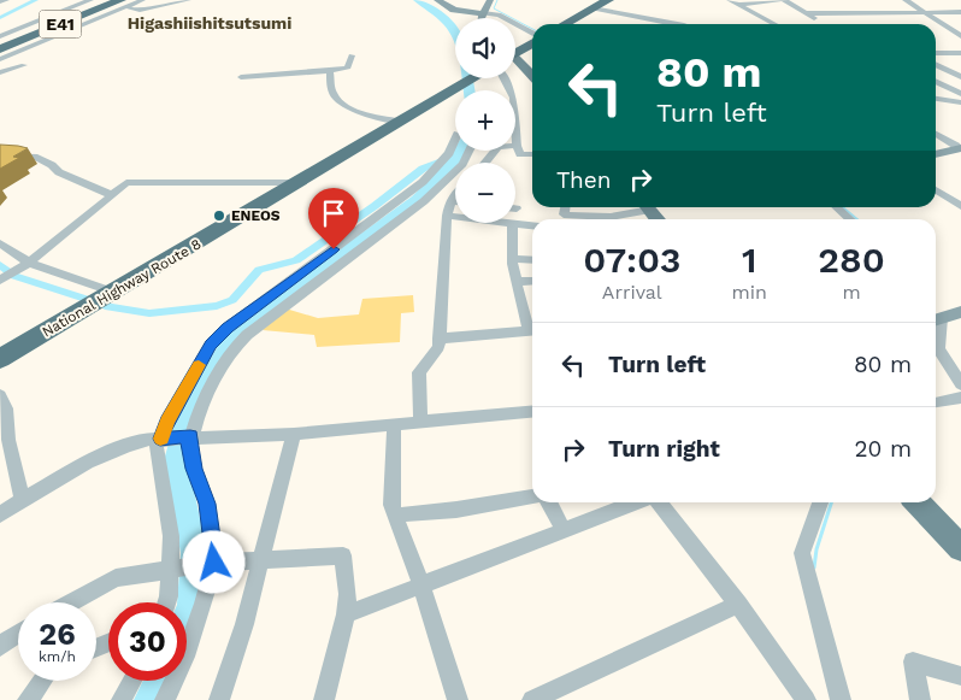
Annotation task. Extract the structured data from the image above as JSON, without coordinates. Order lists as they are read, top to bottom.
{
  "streets": {
    "highway": ["E41", "National Highway Route 8"]
  },
  "districts": ["Higashiishitsutsumi"],
  "places": ["ENEOS"],
  "page": {
    "map_buttons": ["+", "−"],
    "turn": ["80 m", "Turn left"],
    "then": "Then",
    "eta": [
      "07:03",
      "Arrival",
      "1",
      "min",
      "280",
      "m"
    ],
    "list": [
      {
        "name": "Turn left",
        "value": "80 m"
      },
      {
        "name": "Turn right",
        "value": "20 m"
      }
    ],
    "speed": "26 km/h",
    "limit": "30"
  }
}
